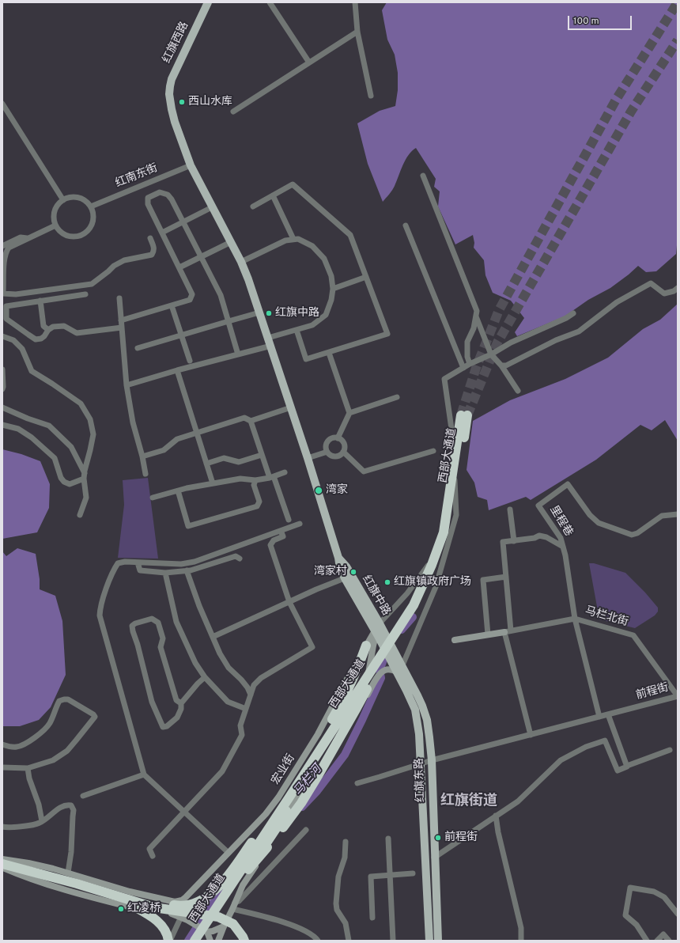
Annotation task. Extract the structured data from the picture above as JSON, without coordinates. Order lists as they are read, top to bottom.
{
  "streets": {
    "highway": ["西部大通道"],
    "main road": [
      "红旗西路",
      "红旗中路",
      "宏业街",
      "红旗东路"
    ],
    "street": [
      "红南东街",
      "里程巷",
      "马栏北街",
      "前程街"
    ]
  },
  "crossings": [
    ["红旗西路", "红旗中路"],
    ["红南东街", "红旗中路"],
    ["里程巷", "马栏北街"],
    ["里程巷", "前程街"],
    ["红旗中路", "宏业街"],
    ["红旗中路", "红旗东路"],
    ["马栏北街", "前程街"],
    ["前程街", "红旗东路"],
    ["宏业街", "红旗东路"]
  ],
  "districts": ["红旗街道"],
  "water": ["马栏河"],
  "places": [
    "西山水库",
    "红旗中路",
    "湾家",
    "湾家村",
    "红旗镇政府广场",
    "前程街",
    "红凌桥"
  ],
  "scale_bar": "100 m"
}
